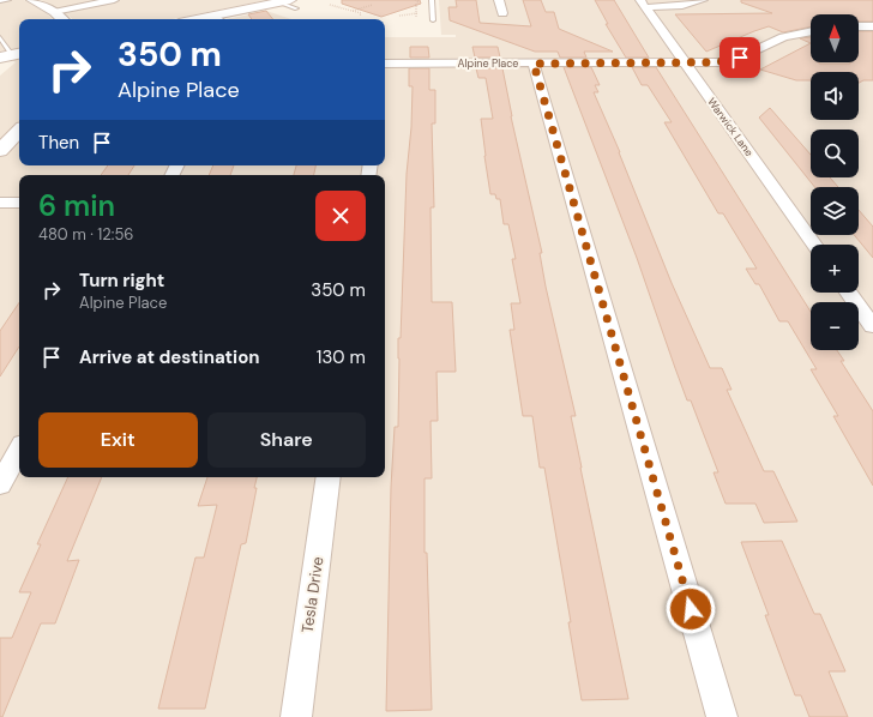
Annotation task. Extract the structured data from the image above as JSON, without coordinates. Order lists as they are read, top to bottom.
{
  "streets": {
    "street": ["Alpine Place", "Warwick Lane", "Tesla Drive"]
  },
  "crossings": [
    ["Alpine Place", "Warwick Lane"]
  ],
  "north": "top",
  "page": {
    "map_buttons": ["+", "−"],
    "turn": ["350 m", "Alpine Place"],
    "then": "Then",
    "heading": ["6 min", "480 m · 12:56"],
    "list": [
      {
        "name": "Turn right",
        "note": "Alpine Place",
        "value": "350 m"
      },
      {
        "name": "Arrive at destination",
        "value": "130 m"
      }
    ],
    "buttons": ["Exit", "Share"]
  }
}
